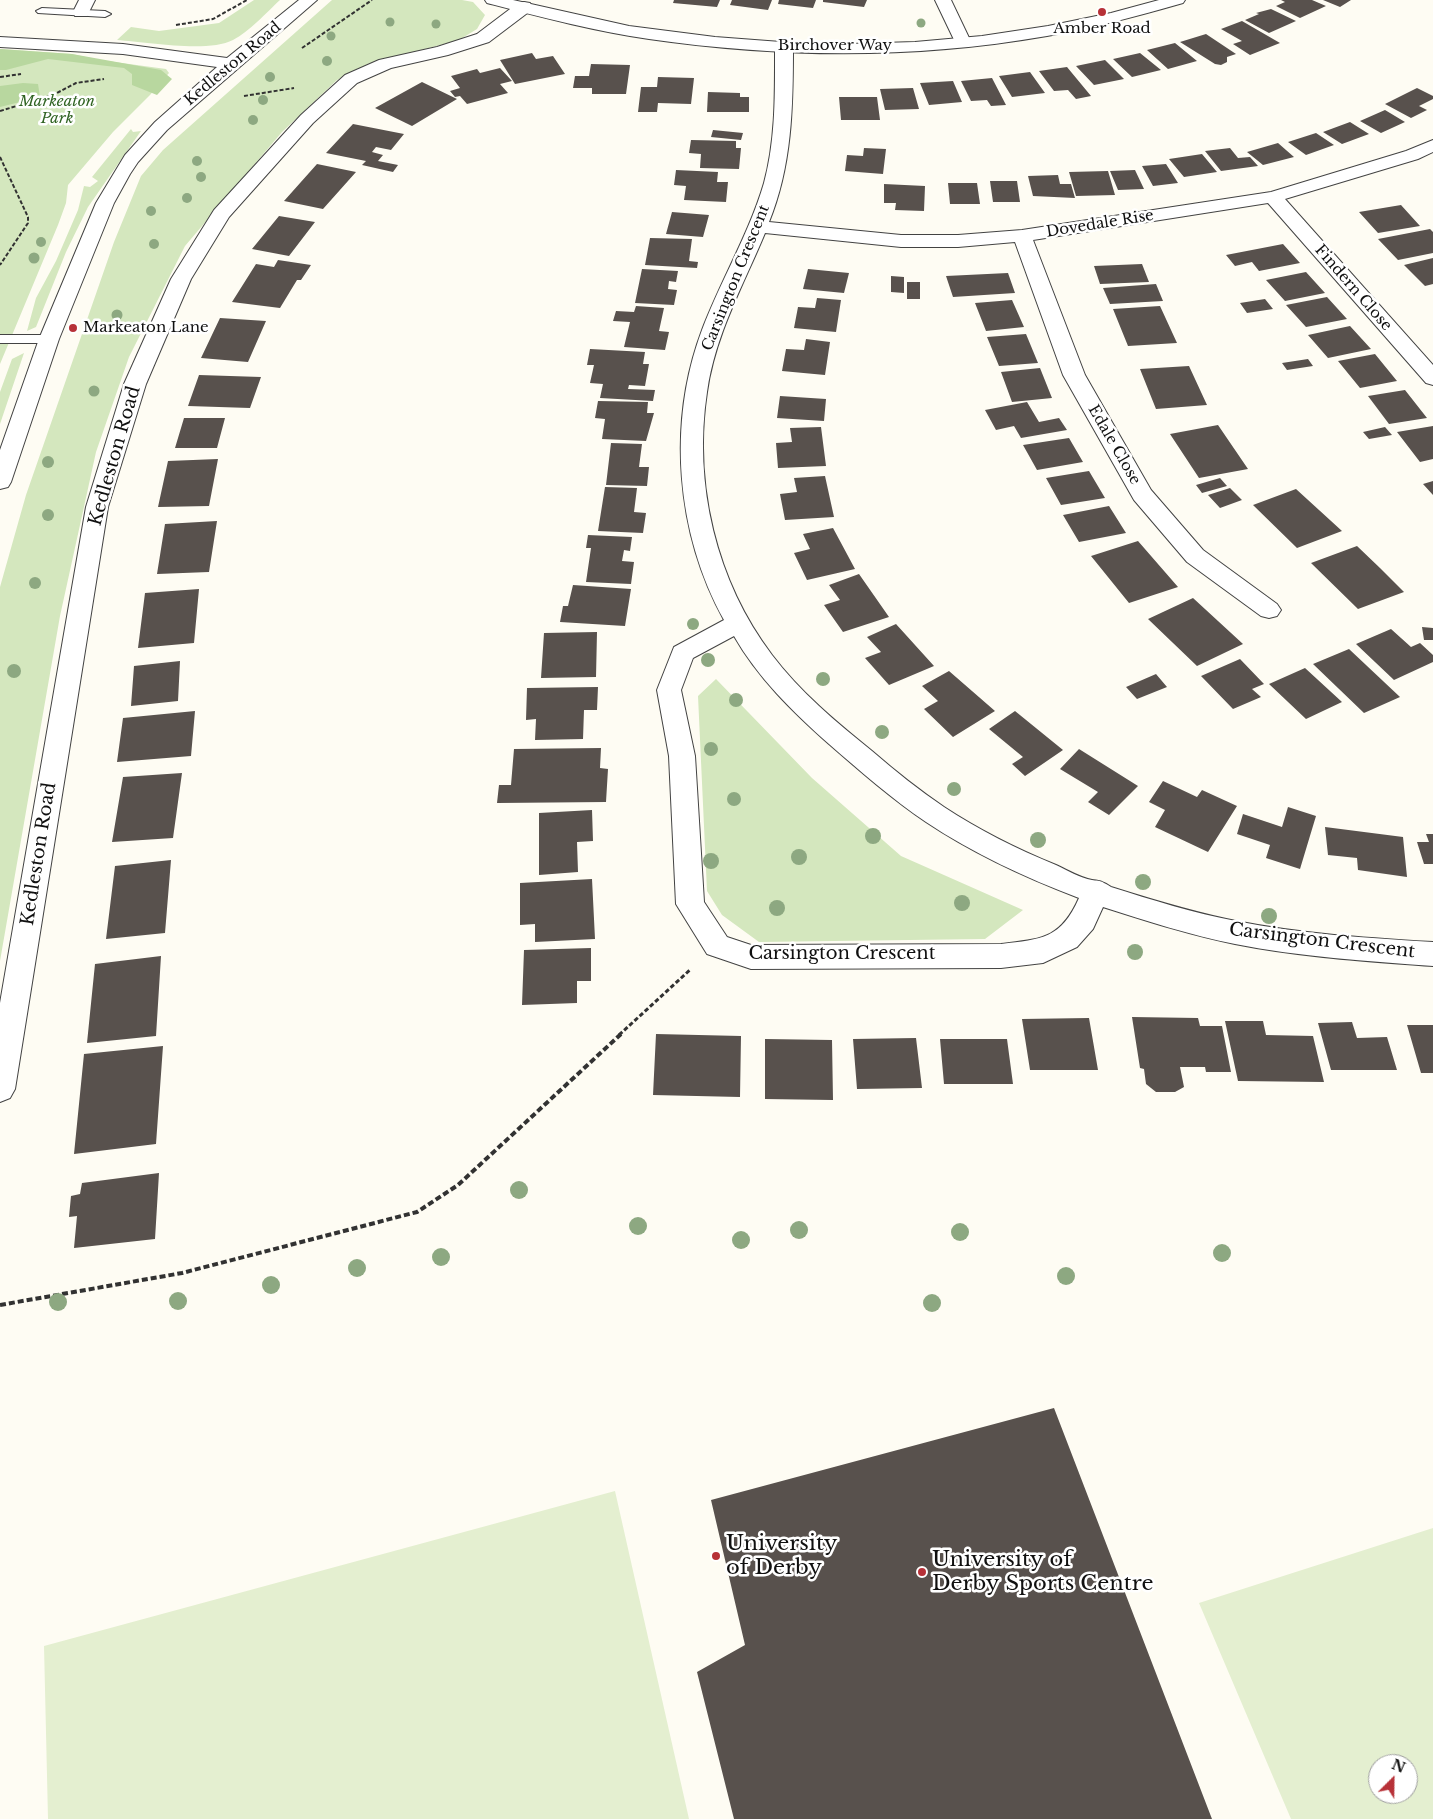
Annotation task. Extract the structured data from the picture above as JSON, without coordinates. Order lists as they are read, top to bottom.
{
  "streets": {
    "street": [
      "Birchover Way",
      "Kedleston Road",
      "Dovedale Rise",
      "Carsington Crescent",
      "Findern Close",
      "Edale Close"
    ]
  },
  "crossings": [
    ["Birchover Way", "Kedleston Road"],
    ["Birchover Way", "Carsington Crescent"],
    ["Dovedale Rise", "Carsington Crescent"],
    ["Dovedale Rise", "Findern Close"],
    ["Dovedale Rise", "Edale Close"]
  ],
  "parks": ["Markeaton Park"],
  "places": [
    "Amber Road",
    "Markeaton Lane",
    "University of Derby",
    "University of Derby Sports Centre"
  ],
  "north": "top right"
}
